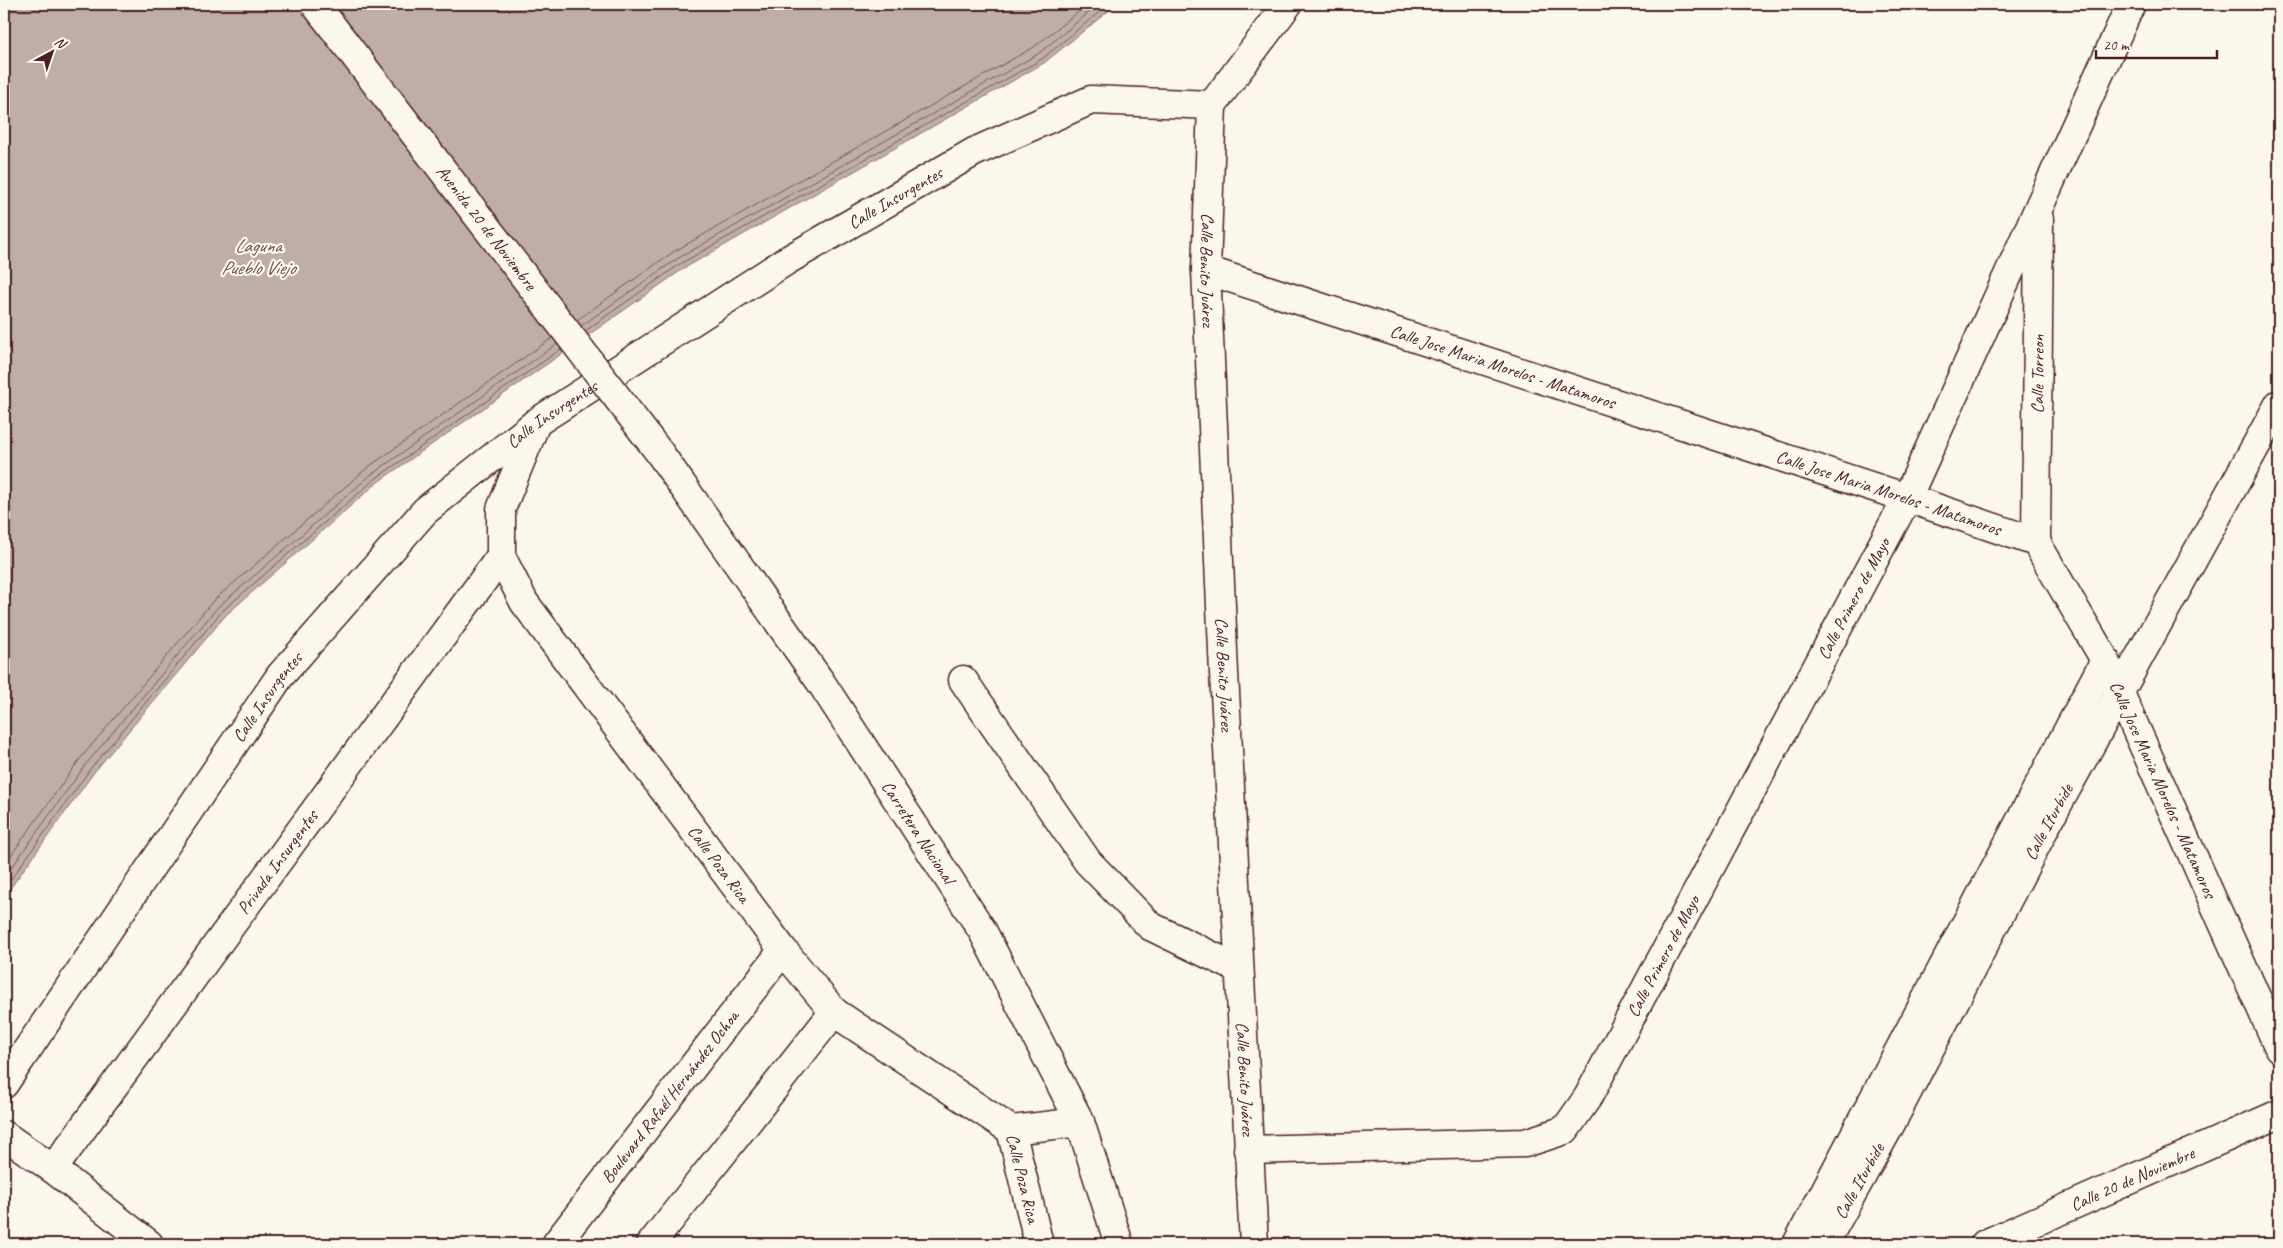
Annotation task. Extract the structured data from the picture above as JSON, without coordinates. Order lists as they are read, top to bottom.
{
  "streets": {
    "street": [
      "Calle Insurgentes",
      "Avenida 20 de Noviembre",
      "Calle Benito Juárez",
      "Calle Jose Maria Morelos - Matamoros",
      "Calle Torreon",
      "Calle Primero de Mayo",
      "Calle Iturbide",
      "Carretera Nacional",
      "Privada Insurgentes",
      "Calle Poza Rica",
      "Boulevard Rafaél Hernández Ochoa",
      "Calle 20 de Noviembre"
    ]
  },
  "crossings": [
    ["Calle Insurgentes", "Calle Benito Juárez"],
    ["Calle Insurgentes", "Calle Poza Rica"],
    ["Avenida 20 de Noviembre", "Carretera Nacional"],
    ["Calle Benito Juárez", "Calle Jose Maria Morelos - Matamoros"],
    ["Calle Benito Juárez", "Calle Primero de Mayo"],
    ["Calle Jose Maria Morelos - Matamoros", "Calle Torreon"],
    ["Calle Jose Maria Morelos - Matamoros", "Calle Primero de Mayo"],
    ["Calle Jose Maria Morelos - Matamoros", "Calle Iturbide"],
    ["Calle Torreon", "Calle Primero de Mayo"],
    ["Privada Insurgentes", "Calle Poza Rica"],
    ["Calle Poza Rica", "Boulevard Rafaél Hernández Ochoa"]
  ],
  "water": ["Laguna Pueblo Viejo"],
  "scale_bar": "20 m",
  "north": "top right"
}
